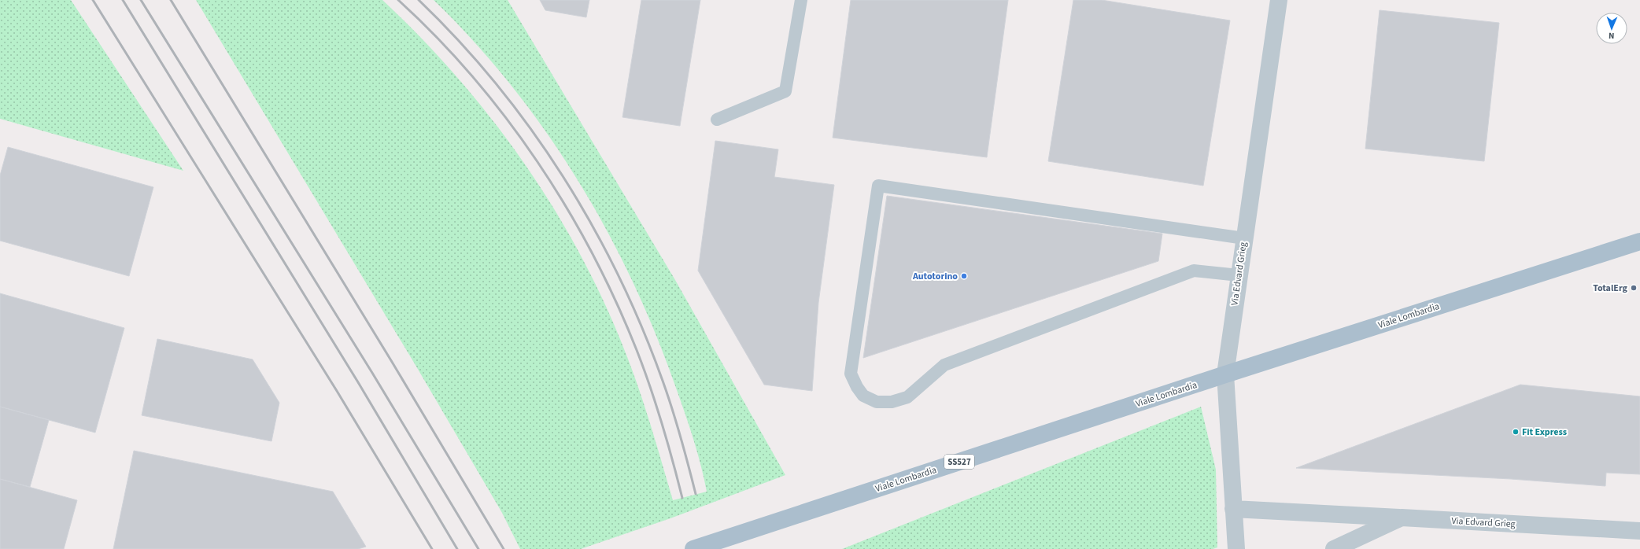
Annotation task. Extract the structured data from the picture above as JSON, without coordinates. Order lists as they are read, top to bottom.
{
  "streets": {
    "main road": ["Viale Lombardia", "SS527"],
    "street": ["Via Edvard Grieg"]
  },
  "crossings": [
    ["Via Edvard Grieg", "Viale Lombardia"]
  ],
  "places": ["Autotorino", "TotalErg", "Fit Express"],
  "north": "bottom"
}
